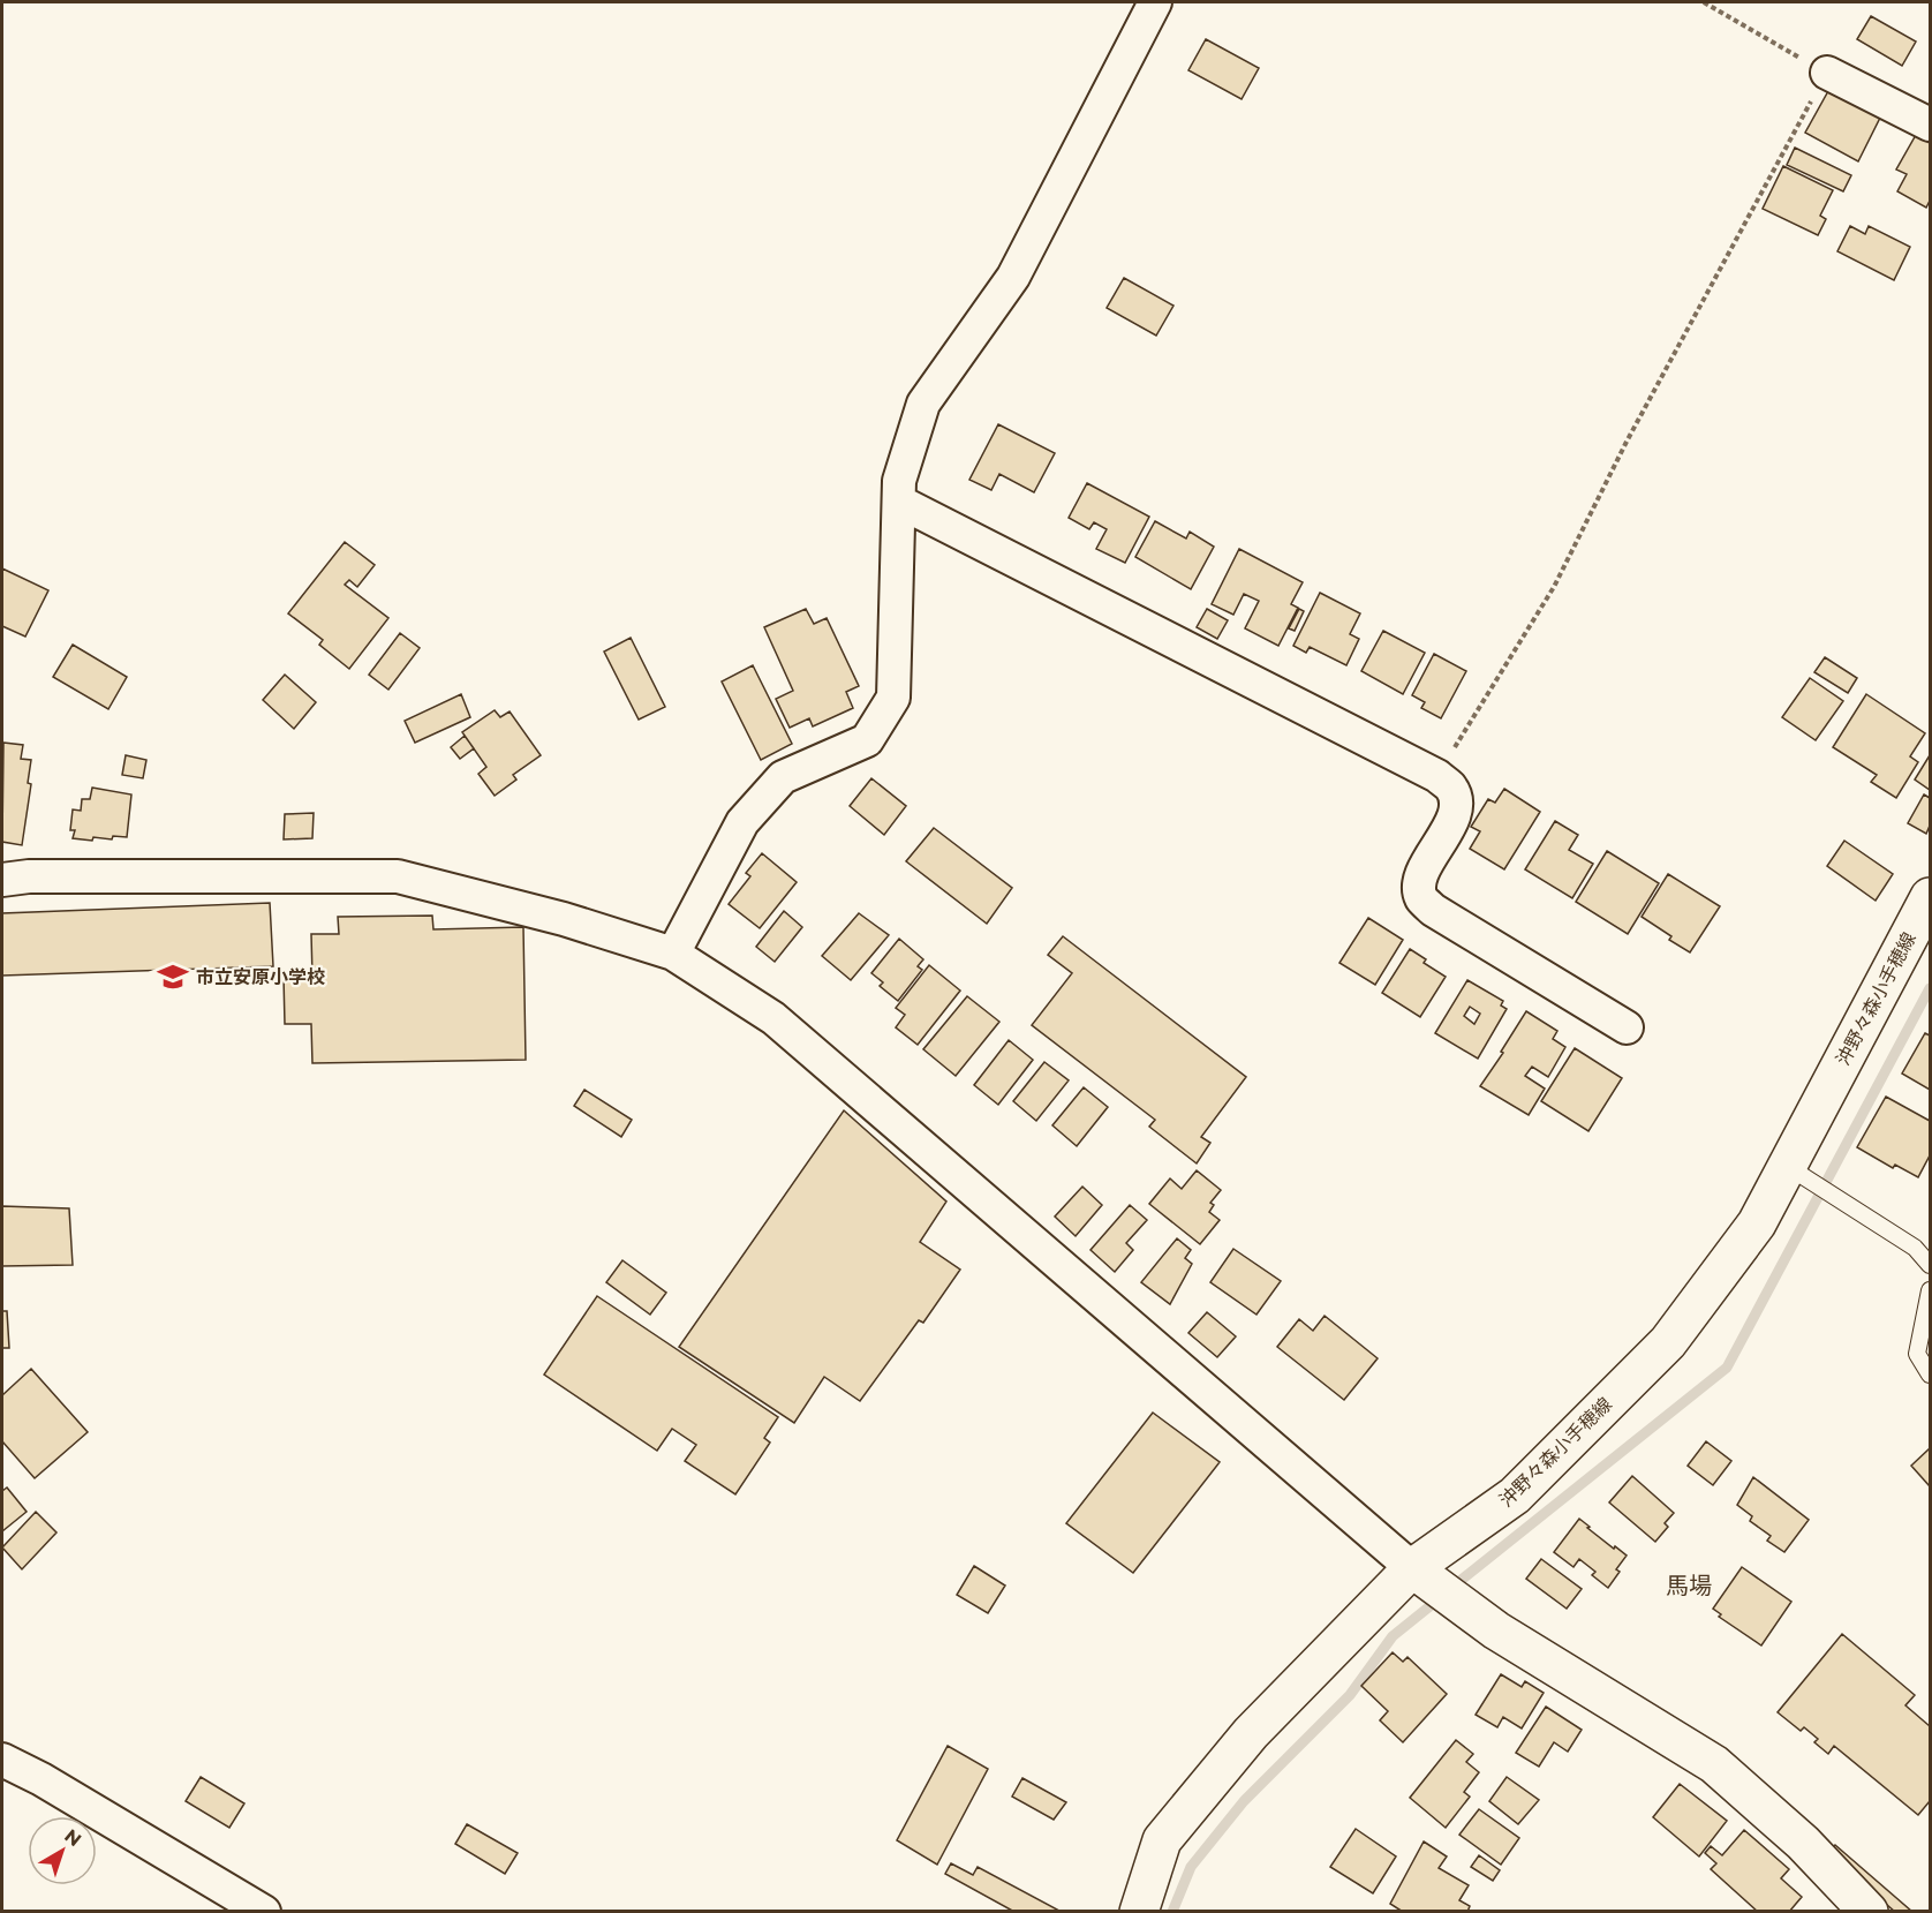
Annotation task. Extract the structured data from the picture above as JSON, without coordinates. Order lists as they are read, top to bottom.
{
  "streets": {
    "main road": ["沖野々森小手穂線"]
  },
  "districts": ["馬場"],
  "places": {
    "school or university": ["市立安原小学校"]
  },
  "north": "top right"
}
